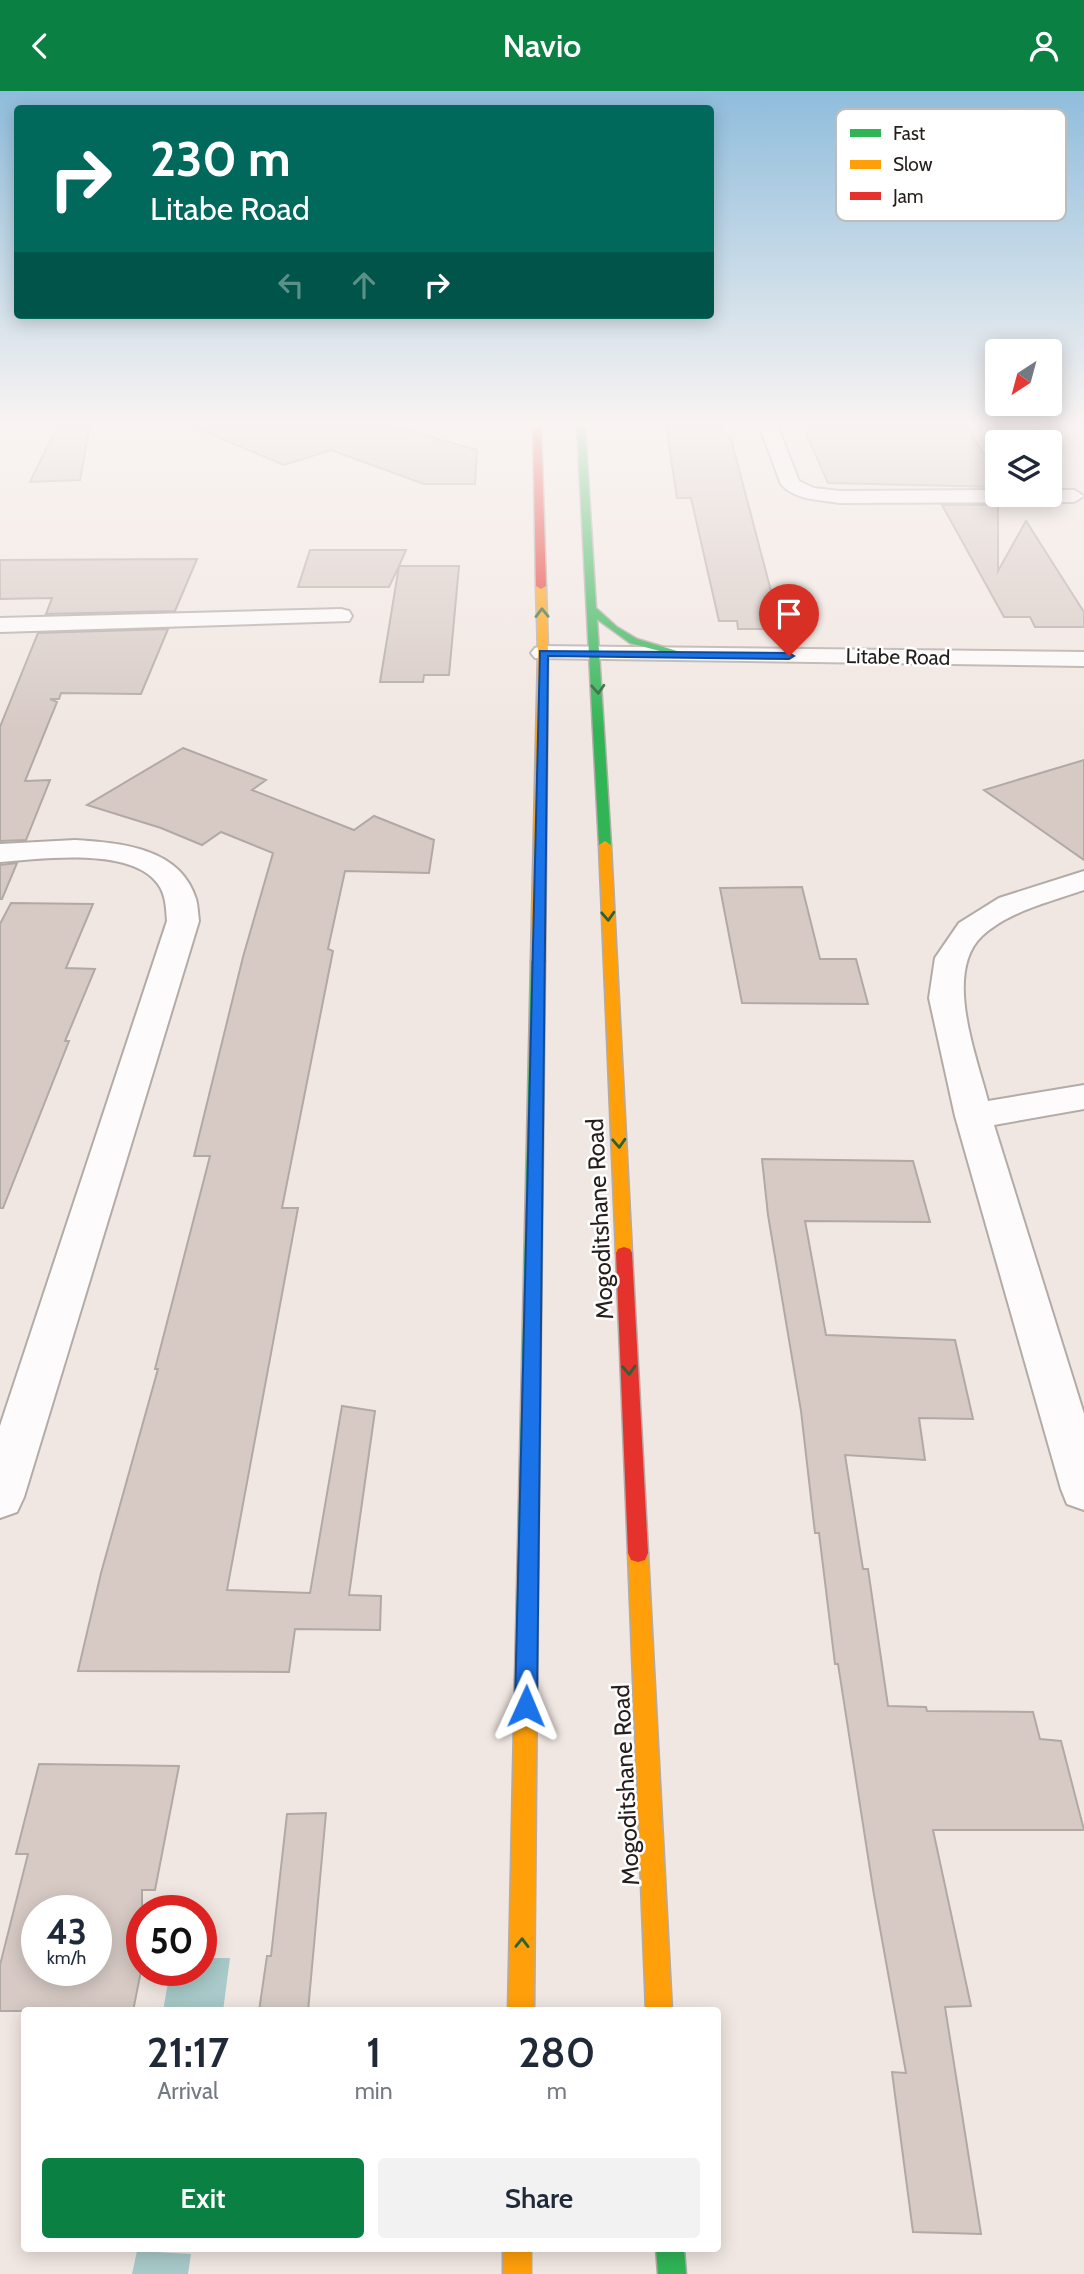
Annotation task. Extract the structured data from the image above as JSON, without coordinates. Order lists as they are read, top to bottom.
{
  "streets": {
    "main road": ["Mogoditshane Road"],
    "street": ["Litabe Road"]
  },
  "crossings": [
    ["Litabe Road", "Mogoditshane Road"]
  ],
  "legend": ["Fast", "Slow", "Jam"],
  "north": "bottom left",
  "page": {
    "header": "Navio",
    "turn": ["230 m", "Litabe Road"],
    "speed": "43 km/h",
    "limit": "50",
    "eta": [
      "21:17",
      "Arrival",
      "1",
      "min",
      "280",
      "m"
    ],
    "buttons": ["Exit", "Share"]
  }
}
